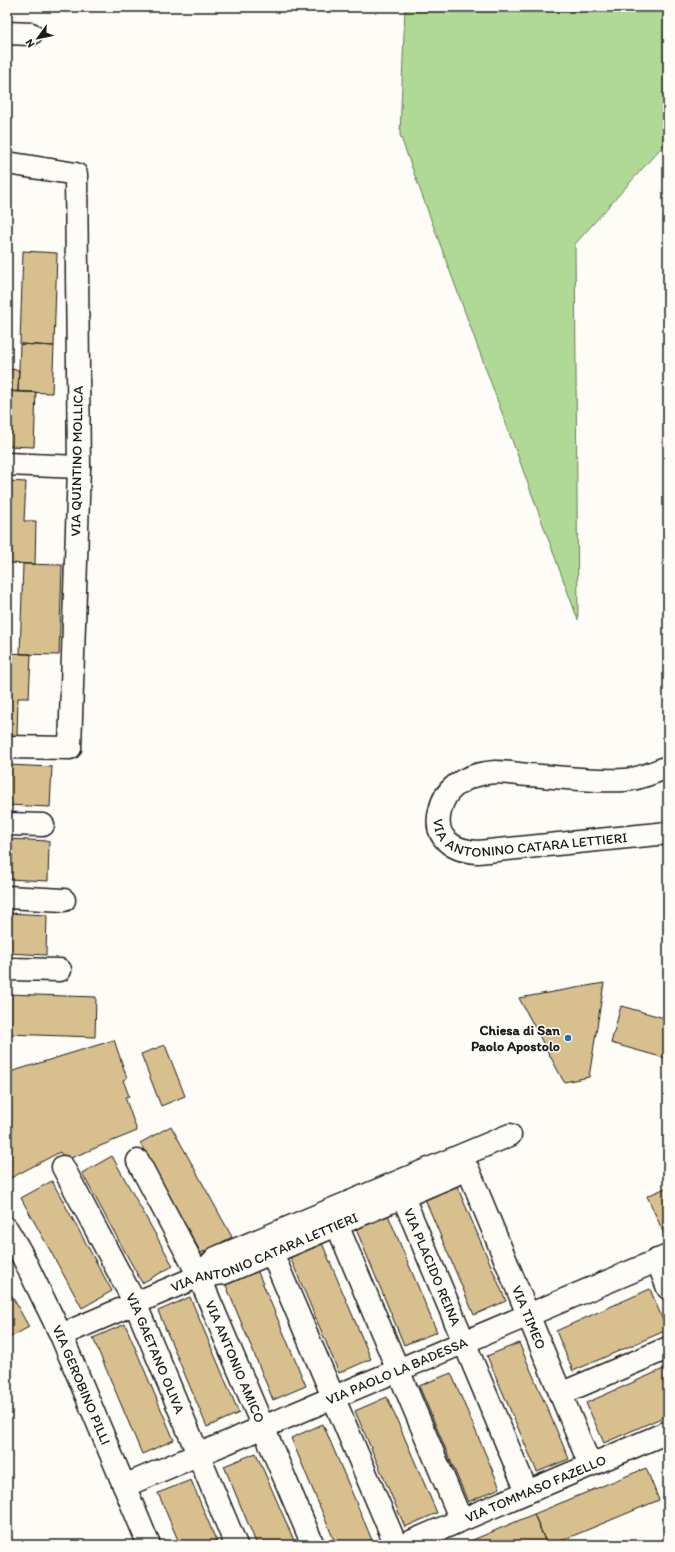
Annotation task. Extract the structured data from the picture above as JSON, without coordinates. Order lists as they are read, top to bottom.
{
  "streets": {
    "street": [
      "VIA QUINTINO MOLLICA",
      "VIA ANTONINO CATARA LETTIERI",
      "VIA ANTONIO CATARA LETTIERI",
      "VIA PLACIDO REINA",
      "VIA TIMEO",
      "VIA GAETANO OLIVA",
      "VIA ANTONIO AMICO",
      "VIA PAOLO LA BADESSA",
      "VIA GEROBINO PILLI",
      "VIA TOMMASO FAZELLO"
    ]
  },
  "crossings": [
    ["VIA ANTONIO CATARA LETTIERI", "VIA PLACIDO REINA"],
    ["VIA ANTONIO CATARA LETTIERI", "VIA TIMEO"],
    ["VIA ANTONIO CATARA LETTIERI", "VIA GAETANO OLIVA"],
    ["VIA ANTONIO CATARA LETTIERI", "VIA ANTONIO AMICO"],
    ["VIA ANTONIO CATARA LETTIERI", "VIA GEROBINO PILLI"],
    ["VIA PLACIDO REINA", "VIA PAOLO LA BADESSA"],
    ["VIA PLACIDO REINA", "VIA TOMMASO FAZELLO"],
    ["VIA TIMEO", "VIA PAOLO LA BADESSA"],
    ["VIA TIMEO", "VIA TOMMASO FAZELLO"],
    ["VIA GAETANO OLIVA", "VIA PAOLO LA BADESSA"],
    ["VIA ANTONIO AMICO", "VIA PAOLO LA BADESSA"],
    ["VIA PAOLO LA BADESSA", "VIA GEROBINO PILLI"]
  ],
  "places": ["Chiesa di San Paolo Apostolo"],
  "north": "bottom left"
}
